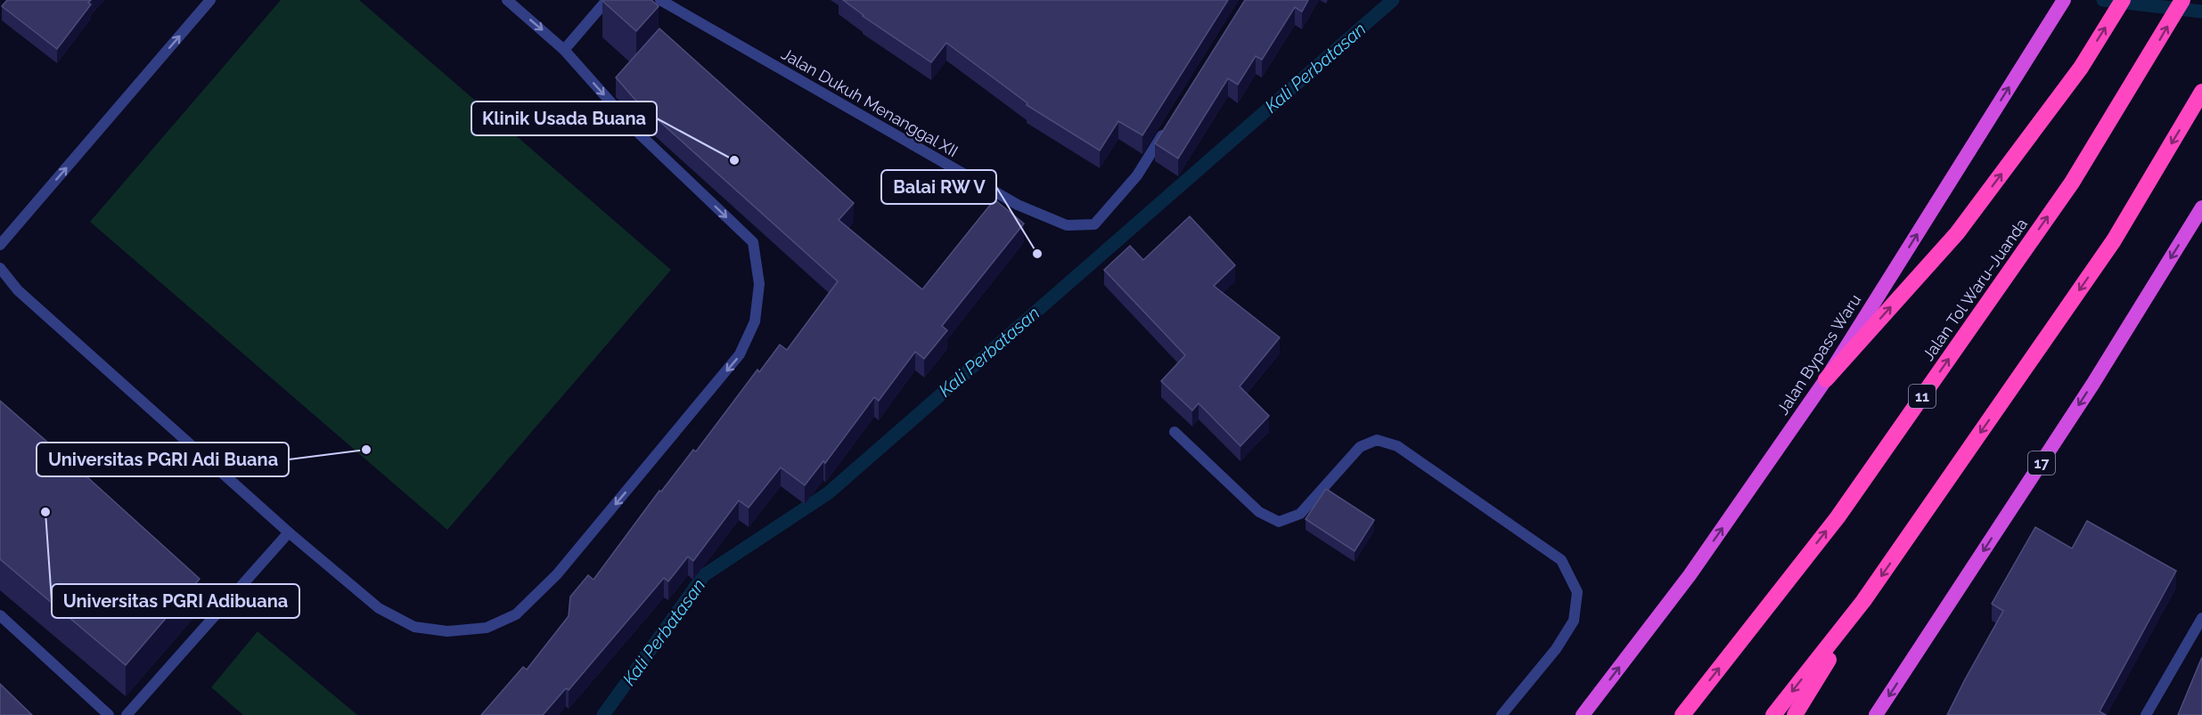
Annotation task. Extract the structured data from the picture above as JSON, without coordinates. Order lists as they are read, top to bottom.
{
  "streets": {
    "highway": [
      "Jalan Tol Waru–Juanda",
      "Jalan Bypass Waru",
      "11",
      "17"
    ],
    "street": ["Jalan Dukuh Menanggal XII"]
  },
  "water": ["Kali Perbatasan"],
  "places": [
    "Klinik Usada Buana",
    "Balai RW V",
    "Universitas PGRI Adi Buana",
    "Universitas PGRI Adibuana"
  ]
}
